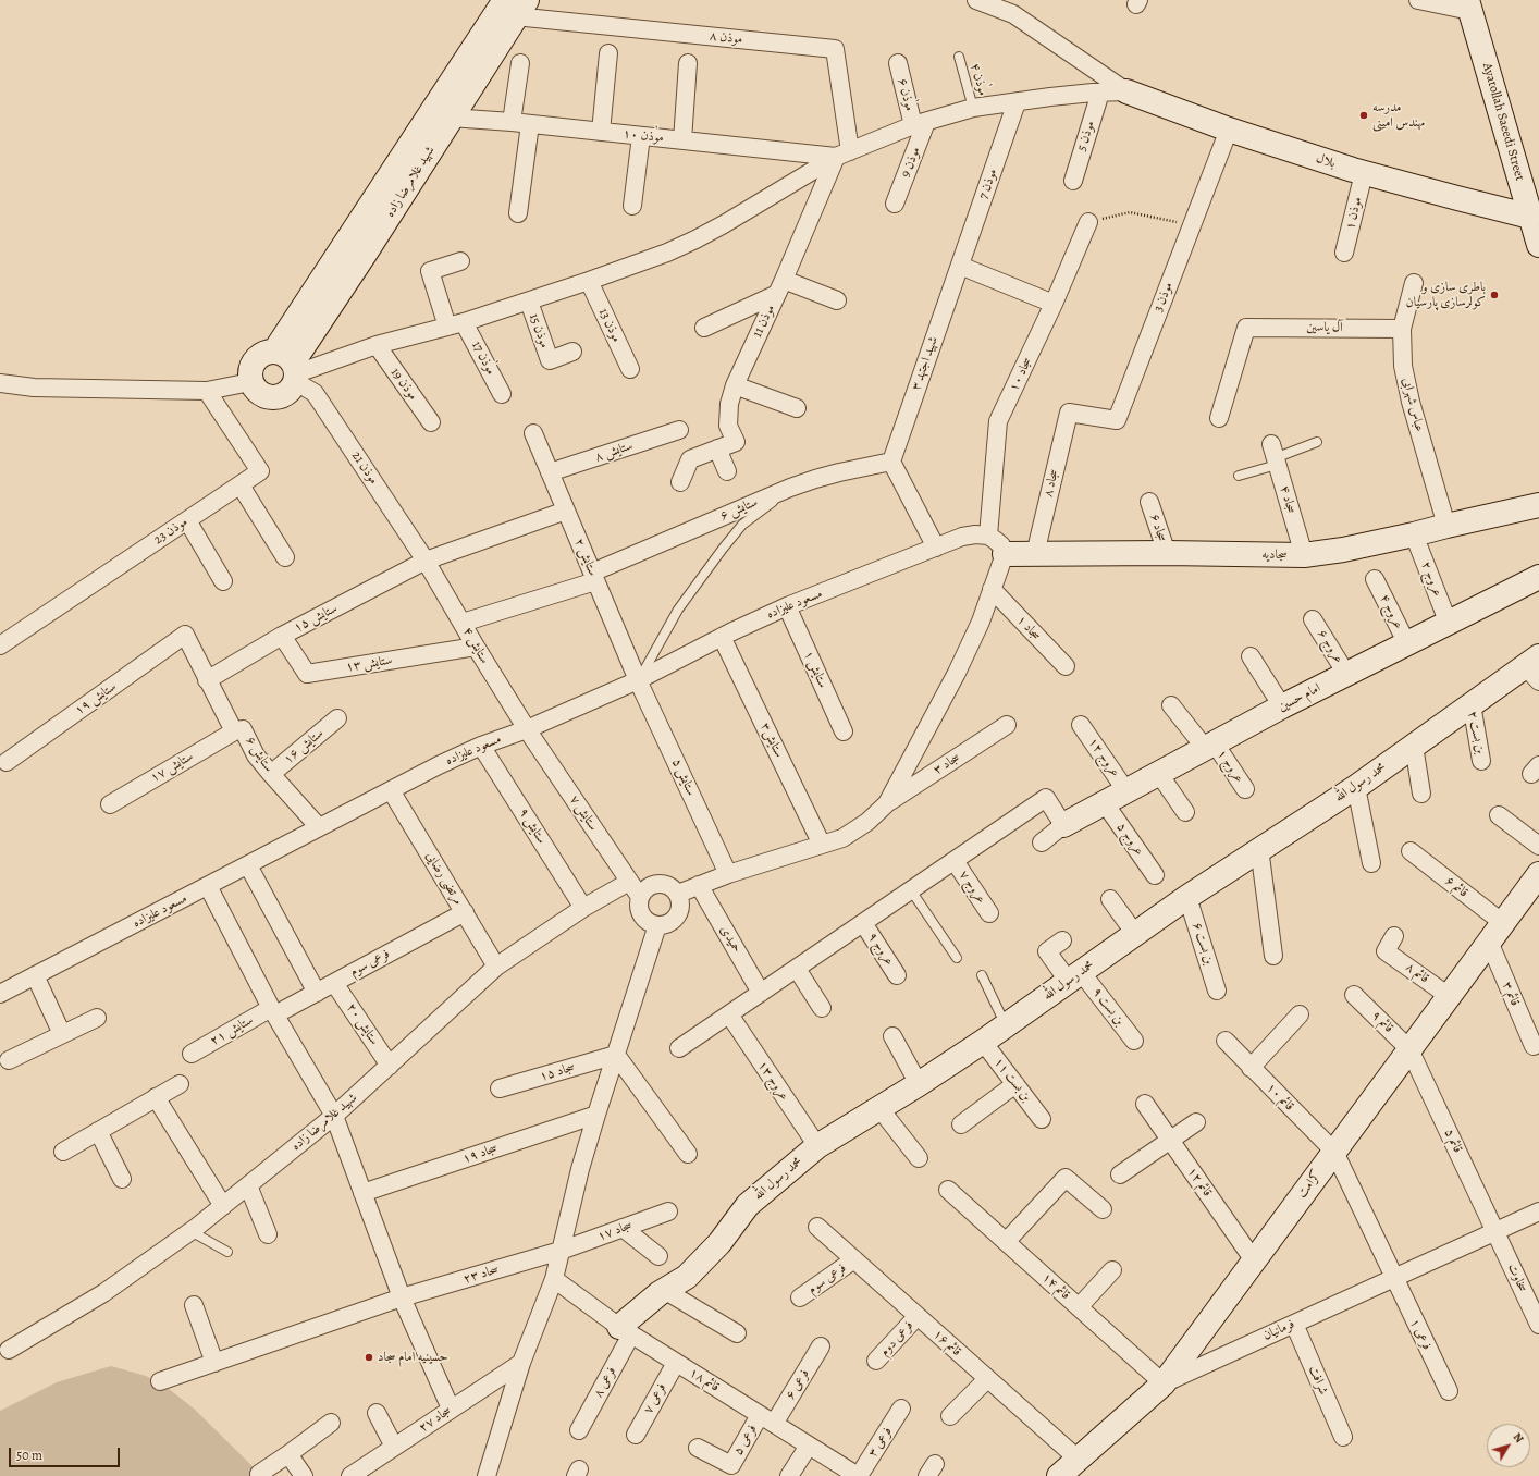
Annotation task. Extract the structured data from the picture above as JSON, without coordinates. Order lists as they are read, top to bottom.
{
  "streets": {
    "street": [
      "موذن ۸",
      "موٰذن ۶",
      "Ayatollah Saeedi Street",
      "موٰذن ۱۰",
      "موذن 5",
      "بلال",
      "موذن 9",
      "شهید غلامرضا زاده",
      "موذن 7",
      "موذن ۱",
      "موذن 3",
      "موذن 11",
      "موذن 13",
      "آل یاسین",
      "موذن 15",
      "موٰذن 17",
      "شهید اجتهد ۳",
      "سجاد ۱۰",
      "موذن 19",
      "عباس شهرابی",
      "ستایش ۸",
      "موذن 21",
      "سجاد ۸",
      "سجاد ۴",
      "ستایش ۶",
      "سجاد ۶",
      "موذن 23",
      "سجادیه",
      "ستایش ۲",
      "عروج ۲",
      "مسعود علیزاده",
      "عروج ۴",
      "ستایش ۱۵",
      "سجاد ۱",
      "ستایش ۴",
      "عروج ۶",
      "ستایش ۱۳",
      "ستایش ۱",
      "امام حسین",
      "ستایش ۱۹",
      "بن بست ۲",
      "ستایش۳",
      "ستایش ۱۶",
      "عروج ۱۲",
      "سجاد ۳",
      "عروج ۱",
      "ستایش ۱۷",
      "ستایش ۵",
      "محمد رسول الله",
      "ستایش ۷",
      "ستایش ۹",
      "عروج ۵",
      "مرتضی رضایی",
      "عروج ۷",
      "قائم ۶",
      "حمیدی",
      "بن بست ۶",
      "عروج ۹",
      "فرعی سوم",
      "قائم ۸",
      "قائم ۳",
      "بن بست ۹",
      "قائم ۹",
      "ستایش ۲۰",
      "ستایش ۲۱",
      "سجاد ۱۵",
      "بن بست ۱۱",
      "عروج ۱۳",
      "قائم ۱۰",
      "قائم ۵",
      "سجاد ۱۹",
      "قائم ۱۲",
      "کرامت",
      "سجاد ۱۷",
      "سحاد ۲۳",
      "سخاوت",
      "قائم ۱۴",
      "فرمانیان",
      "فرعی ۱",
      "فرعی دوم",
      "قائم ۱۶",
      "قائم ۱۸",
      "شرافت",
      "فرعی ۸",
      "فرعی ۶",
      "فرعی ۷",
      "سجاد ۲۷",
      "فرعی ۵",
      "فرعی ۳"
    ],
    "lane": ["موٰذن ۴"]
  },
  "crossings": [
    ["موذن ۸", "موٰذن ۱۰"],
    ["موذن ۸", "شهید غلامرضا زاده"],
    ["موذن ۸", "موذن 11"],
    ["موٰذن ۶", "موذن 9"],
    ["Ayatollah Saeedi Street", "بلال"],
    ["موٰذن ۱۰", "شهید غلامرضا زاده"],
    ["موٰذن ۱۰", "موذن 11"],
    ["بلال", "موذن ۱"],
    ["بلال", "موذن 3"],
    ["شهید غلامرضا زاده", "موذن 21"],
    ["شهید غلامرضا زاده", "ستایش ۷"],
    ["شهید غلامرضا زاده", "ستایش ۹"],
    ["شهید غلامرضا زاده", "مرتضی رضایی"],
    ["شهید غلامرضا زاده", "ستایش ۲۰"],
    ["موذن 7", "شهید اجتهد ۳"],
    ["موذن 3", "سجاد ۸"],
    ["آل یاسین", "عباس شهرابی"],
    ["شهید اجتهد ۳", "ستایش ۶"],
    ["سجاد ۱۰", "مسعود علیزاده"],
    ["عباس شهرابی", "سجادیه"],
    ["ستایش ۸", "ستایش ۲"],
    ["موذن 21", "ستایش ۱۵"],
    ["موذن 21", "ستایش ۴"],
    ["سجاد ۸", "سجادیه"],
    ["سجاد ۴", "سجادیه"],
    ["ستایش ۶", "ستایش ۲"],
    ["ستایش ۶", "مسعود علیزاده"],
    ["ستایش ۶", "ستایش ۱۵"],
    ["ستایش ۶", "ستایش ۱۹"],
    ["ستایش ۶", "ستایش ۱۶"],
    ["ستایش ۶", "ستایش ۱۷"],
    ["سجاد ۶", "سجادیه"],
    ["سجادیه", "عروج ۲"],
    ["ستایش ۲", "مسعود علیزاده"],
    ["ستایش ۲", "ستایش ۵"],
    ["عروج ۲", "امام حسین"],
    ["مسعود علیزاده", "ستایش ۴"],
    ["مسعود علیزاده", "ستایش ۱"],
    ["مسعود علیزاده", "ستایش۳"],
    ["مسعود علیزاده", "ستایش ۵"],
    ["مسعود علیزاده", "ستایش ۷"],
    ["مسعود علیزاده", "ستایش ۹"],
    ["مسعود علیزاده", "مرتضی رضایی"],
    ["عروج ۴", "امام حسین"],
    ["ستایش ۱۵", "ستایش ۴"],
    ["ستایش ۱۵", "ستایش ۱۳"],
    ["ستایش ۴", "ستایش ۱۳"],
    ["ستایش ۴", "ستایش ۷"],
    ["عروج ۶", "امام حسین"],
    ["امام حسین", "عروج ۱۲"],
    ["امام حسین", "عروج ۱"],
    ["امام حسین", "عروج ۵"],
    ["بن بست ۲", "محمد رسول الله"],
    ["محمد رسول الله", "بن بست ۶"],
    ["محمد رسول الله", "بن بست ۹"],
    ["محمد رسول الله", "بن بست ۱۱"],
    ["محمد رسول الله", "عروج ۱۳"],
    ["محمد رسول الله", "قائم ۱۸"],
    ["محمد رسول الله", "فرعی ۸"],
    ["مرتضی رضایی", "فرعی سوم"],
    ["قائم ۶", "کرامت"],
    ["فرعی سوم", "ستایش ۲۰"],
    ["فرعی سوم", "ستایش ۲۱"],
    ["فرعی سوم", "قائم ۱۶"],
    ["قائم ۸", "کرامت"],
    ["قائم ۳", "کرامت"],
    ["قائم ۹", "قائم ۵"],
    ["قائم ۹", "کرامت"],
    ["قائم ۱۰", "کرامت"],
    ["قائم ۵", "کرامت"],
    ["قائم ۵", "سخاوت"],
    ["قائم ۵", "فرمانیان"],
    ["قائم ۱۲", "کرامت"],
    ["کرامت", "قائم ۱۴"],
    ["کرامت", "فرمانیان"],
    ["کرامت", "قائم ۱۶"],
    ["سجاد ۱۷", "سحاد ۲۳"],
    ["سخاوت", "فرمانیان"],
    ["قائم ۱۴", "فرمانیان"],
    ["فرمانیان", "فرعی ۱"],
    ["فرمانیان", "شرافت"],
    ["فرعی دوم", "قائم ۱۶"],
    ["قائم ۱۸", "فرعی ۸"],
    ["قائم ۱۸", "فرعی ۶"],
    ["قائم ۱۸", "فرعی ۷"],
    ["قائم ۱۸", "فرعی ۵"],
    ["قائم ۱۸", "فرعی ۳"],
    ["فرعی ۶", "فرعی ۵"]
  ],
  "places": ["مدرسه مهندس امینی", "باطری سازی و کولرسازی پارسیان", "حسینیه امام سجاد"],
  "scale_bar": "50 m",
  "north": "top right"
}
